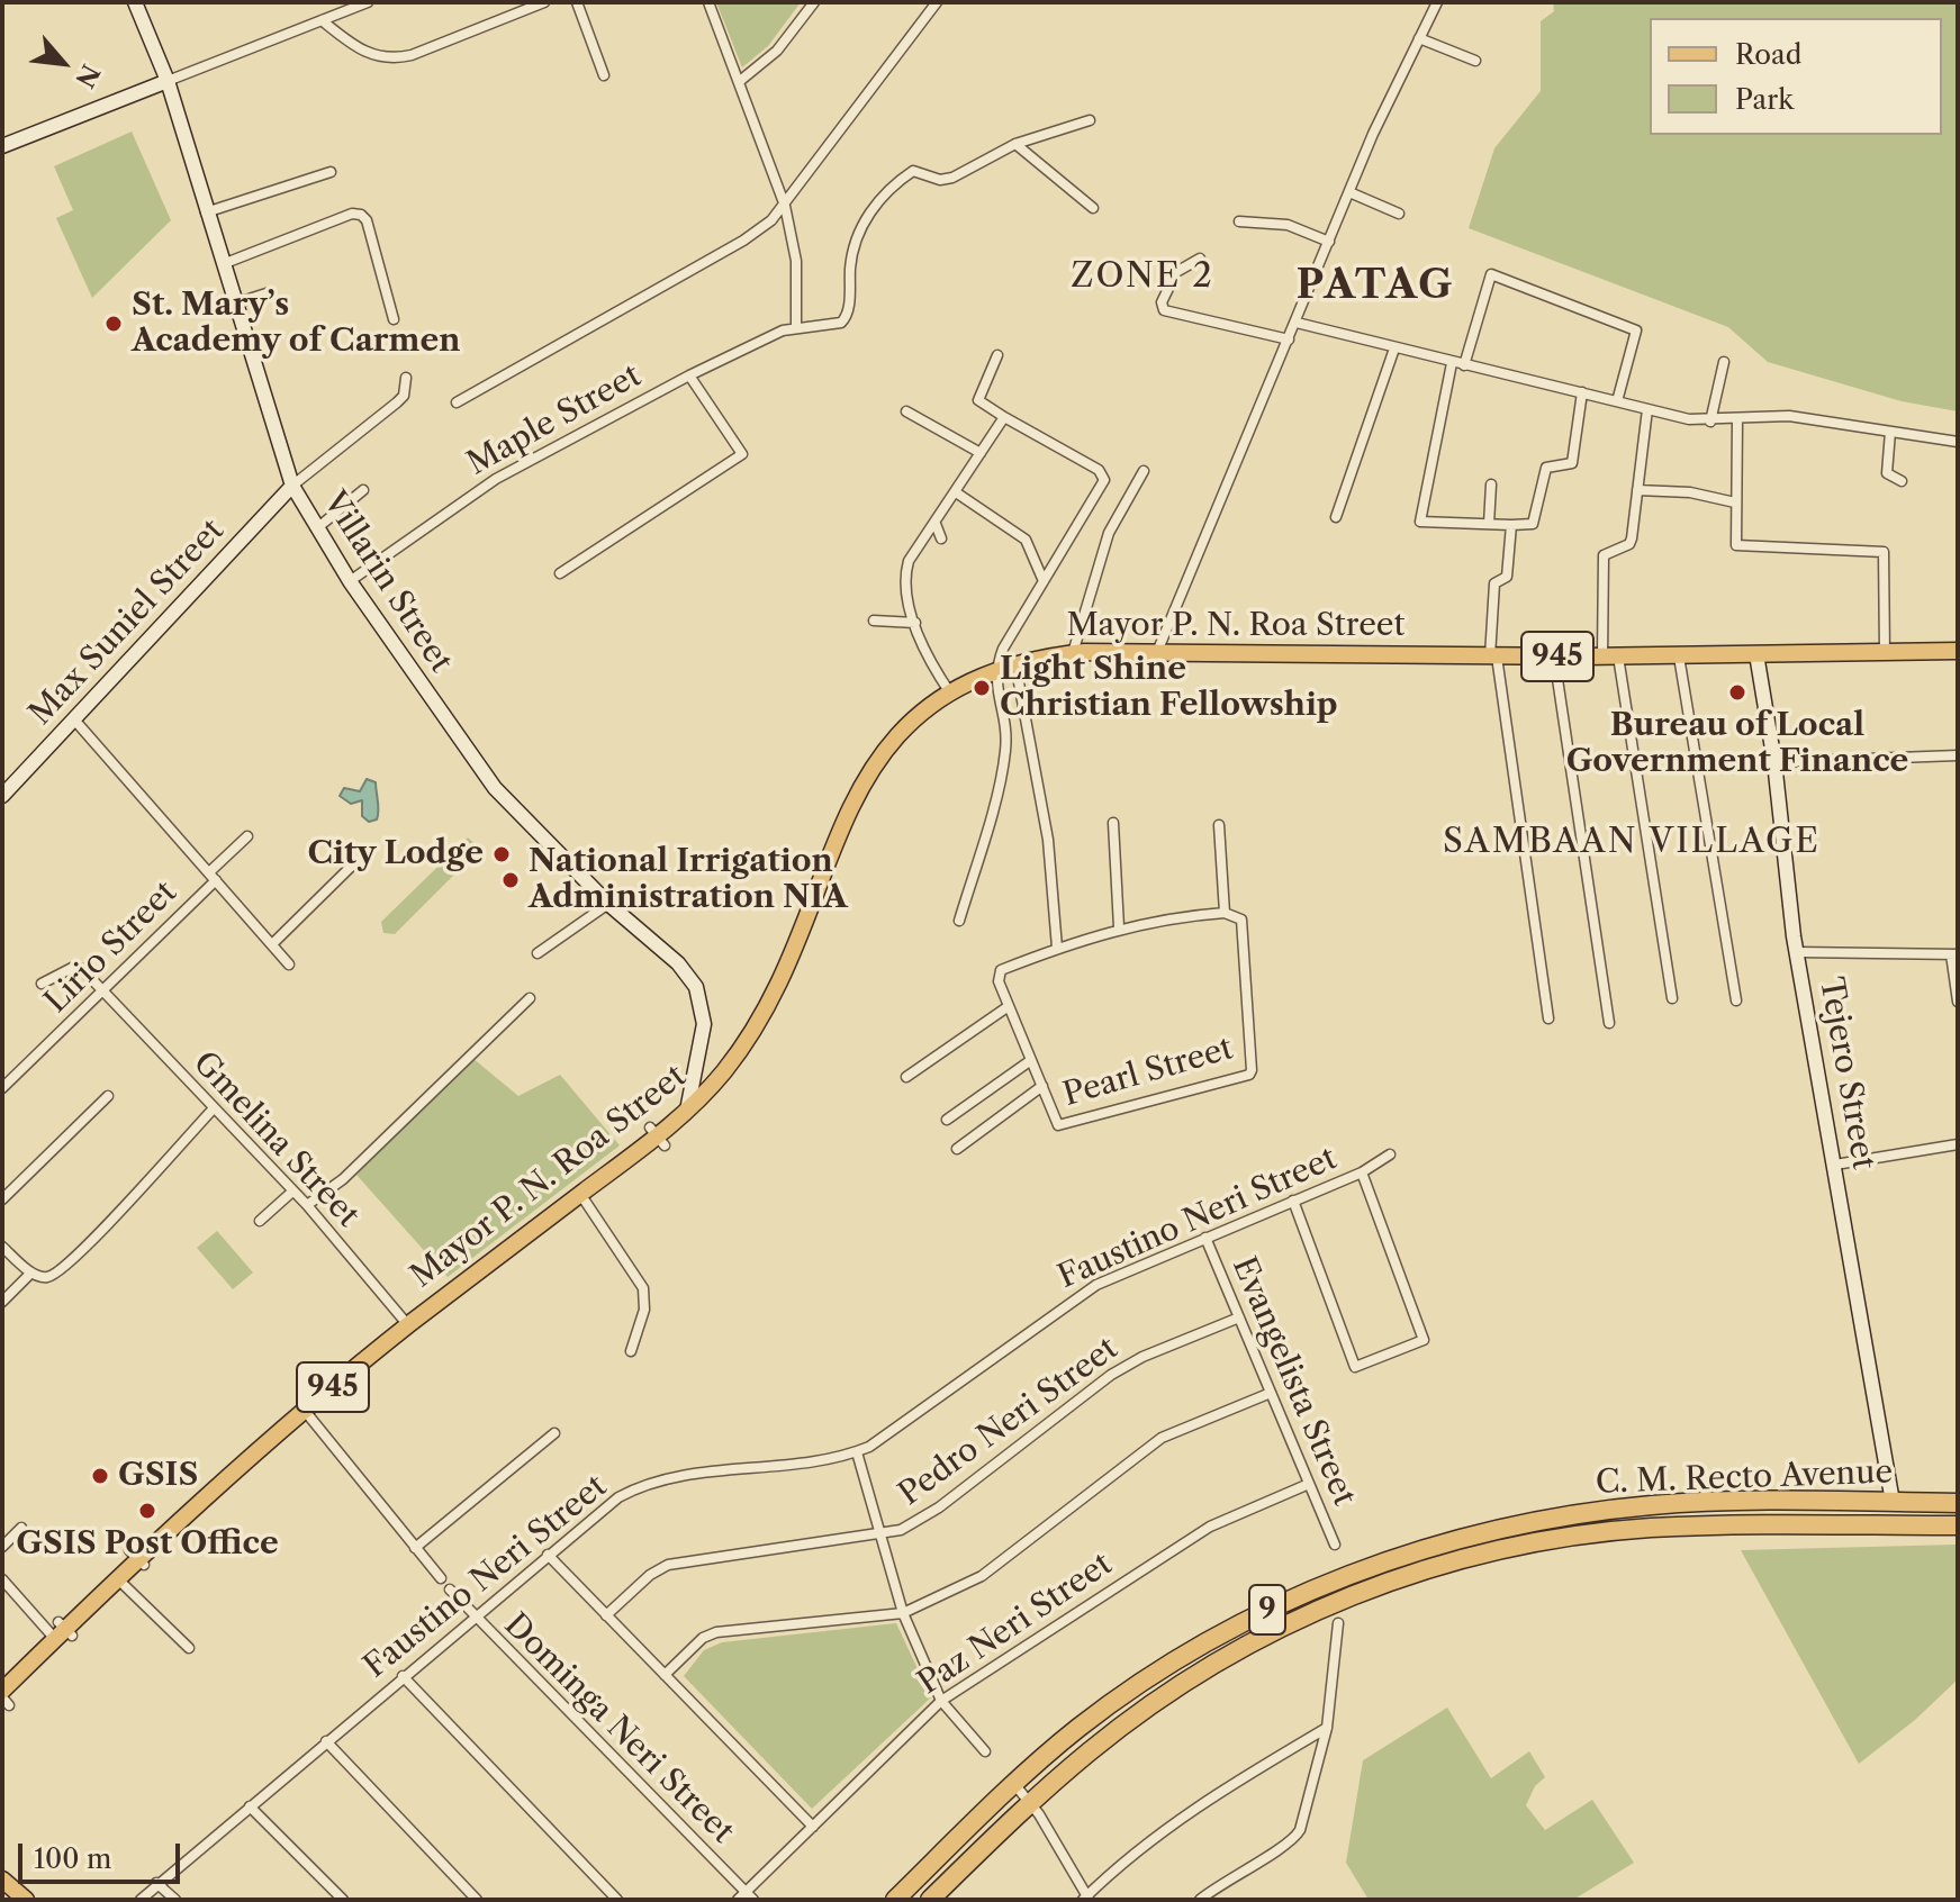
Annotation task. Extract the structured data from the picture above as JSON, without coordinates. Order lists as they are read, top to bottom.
{
  "streets": {
    "highway": ["C. M. Recto Avenue", "9"],
    "main road": [
      "Villarin Street",
      "Max Suniel Street",
      "Mayor P. N. Roa Street",
      "945",
      "Tejero Street"
    ],
    "street": [
      "Maple Street",
      "Lirio Street",
      "Pearl Street",
      "Gmelina Street",
      "Faustino Neri Street",
      "Evangelista Street",
      "Pedro Neri Street",
      "Paz Neri Street",
      "Dominga Neri Street"
    ]
  },
  "crossings": [
    ["Maple Street", "Villarin Street"],
    ["Villarin Street", "Max Suniel Street"],
    ["Villarin Street", "Mayor P. N. Roa Street"],
    ["Mayor P. N. Roa Street", "Tejero Street"],
    ["Mayor P. N. Roa Street", "Gmelina Street"],
    ["Lirio Street", "Gmelina Street"],
    ["Tejero Street", "C. M. Recto Avenue"],
    ["Faustino Neri Street", "Evangelista Street"],
    ["Faustino Neri Street", "Dominga Neri Street"],
    ["Evangelista Street", "Pedro Neri Street"],
    ["Evangelista Street", "Paz Neri Street"],
    ["Paz Neri Street", "Dominga Neri Street"]
  ],
  "districts": ["ZONE 2", "PATAG", "SAMBAAN VILLAGE"],
  "places": [
    "St. Mary’s Academy of Carmen",
    "Light Shine Christian Fellowship",
    "Bureau of Local Government Finance",
    "City Lodge",
    "National Irrigation Administration NIA",
    "GSIS",
    "GSIS Post Office"
  ],
  "legend": ["Road", "Park"],
  "scale_bar": "100 m",
  "north": "bottom right"
}
